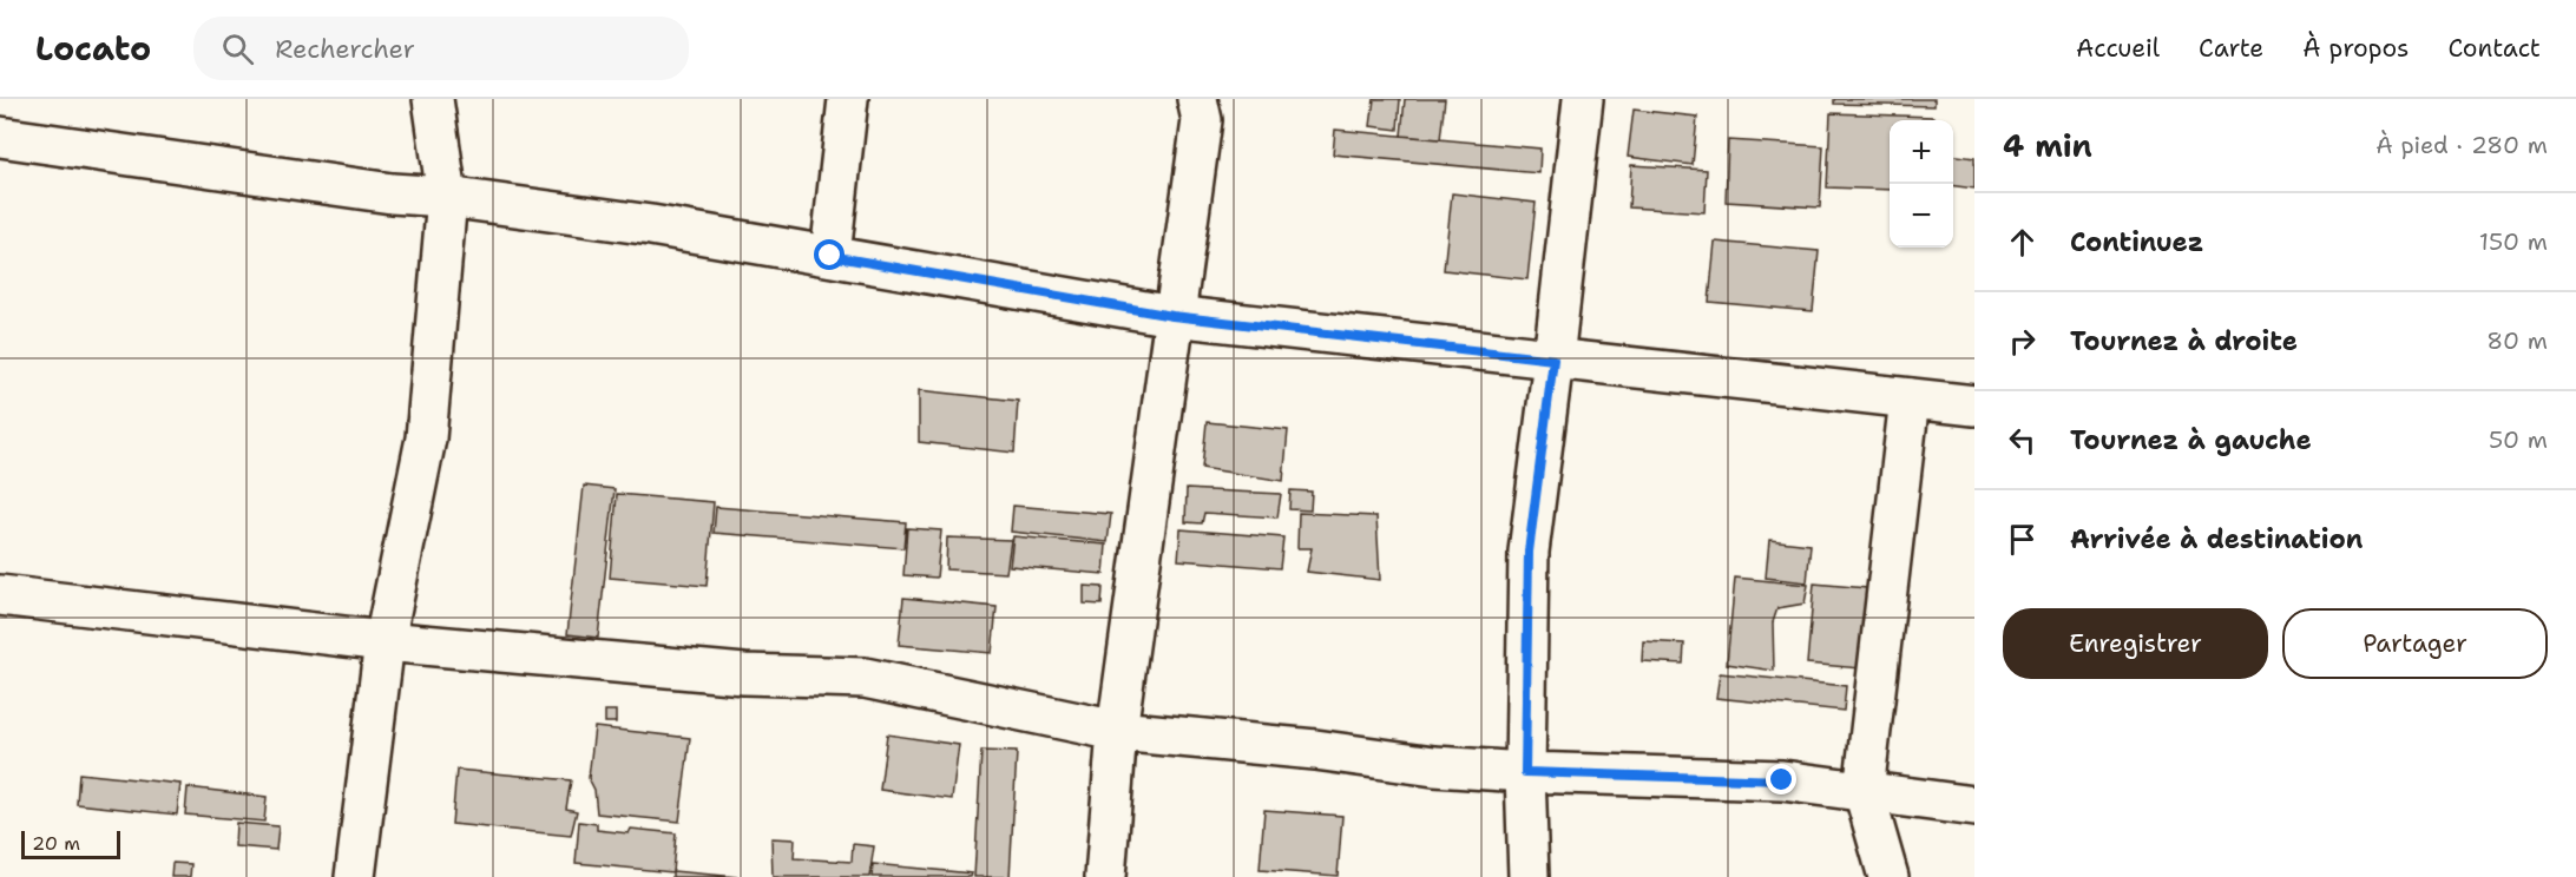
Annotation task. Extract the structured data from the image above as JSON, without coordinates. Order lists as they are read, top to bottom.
{
  "scale_bar": "20 m",
  "page": {
    "header": "Locato",
    "search": "Rechercher",
    "nav": [
      "Accueil",
      "Carte",
      "À propos",
      "Contact"
    ],
    "heading": ["4 min", "À pied · 280 m"],
    "map_buttons": ["+", "−"],
    "list": [
      ["Continuez", "150 m"],
      ["Tournez à droite", "80 m"],
      ["Tournez à gauche", "50 m"],
      "Arrivée à destination"
    ],
    "buttons": ["Enregistrer", "Partager"],
    "scale": "20 m"
  }
}
